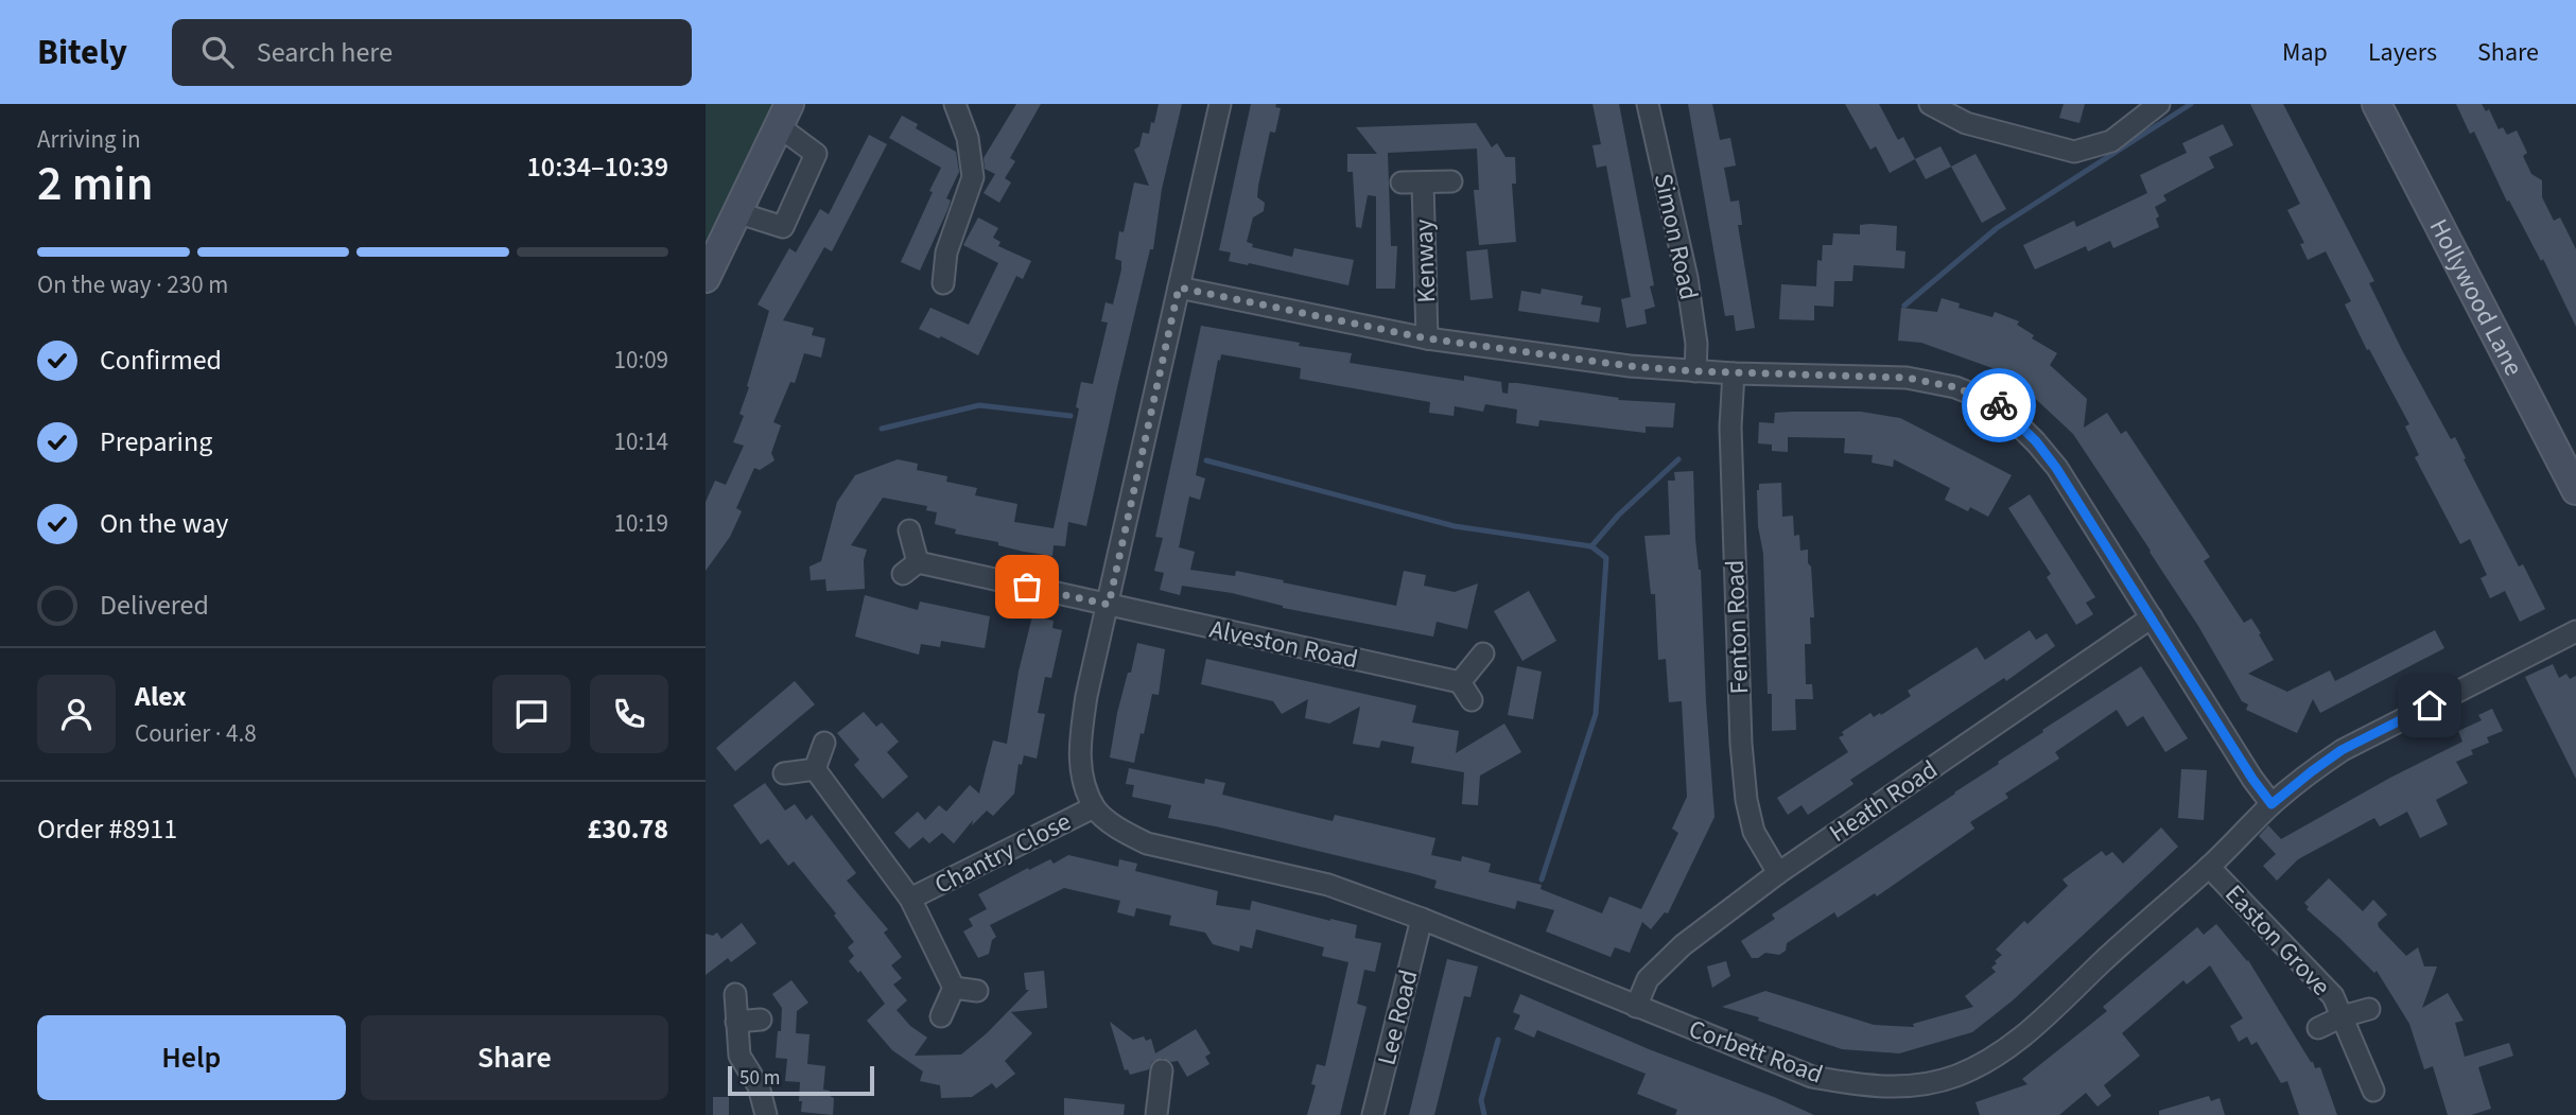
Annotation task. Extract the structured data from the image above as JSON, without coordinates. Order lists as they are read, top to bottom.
{
  "streets": {
    "street": [
      "Simon Road",
      "Kenway",
      "Hollywood Lane",
      "Fenton Road",
      "Alveston Road",
      "Heath Road",
      "Chantry Close",
      "Easton Grove",
      "Lee Road",
      "Corbett Road"
    ]
  },
  "crossings": [
    ["Fenton Road", "Heath Road"],
    ["Heath Road", "Corbett Road"],
    ["Chantry Close", "Corbett Road"],
    ["Easton Grove", "Corbett Road"],
    ["Lee Road", "Corbett Road"]
  ],
  "scale_bar": "50 m",
  "page": {
    "header": "Bitely",
    "search": "Search here",
    "nav": ["Map", "Layers", "Share"],
    "heading": ["2 min", "Arriving in", "10:34–10:39"],
    "panel": [
      "Alex",
      "Courier · 4.8",
      "Order #8911",
      "£30.78"
    ],
    "bar": "On the way · 230 m",
    "list": [
      ["Confirmed", "10:09"],
      ["Preparing", "10:14"],
      ["On the way", "10:19"],
      "Delivered"
    ],
    "buttons": ["Help", "Share"],
    "scale": "50 m"
  }
}
